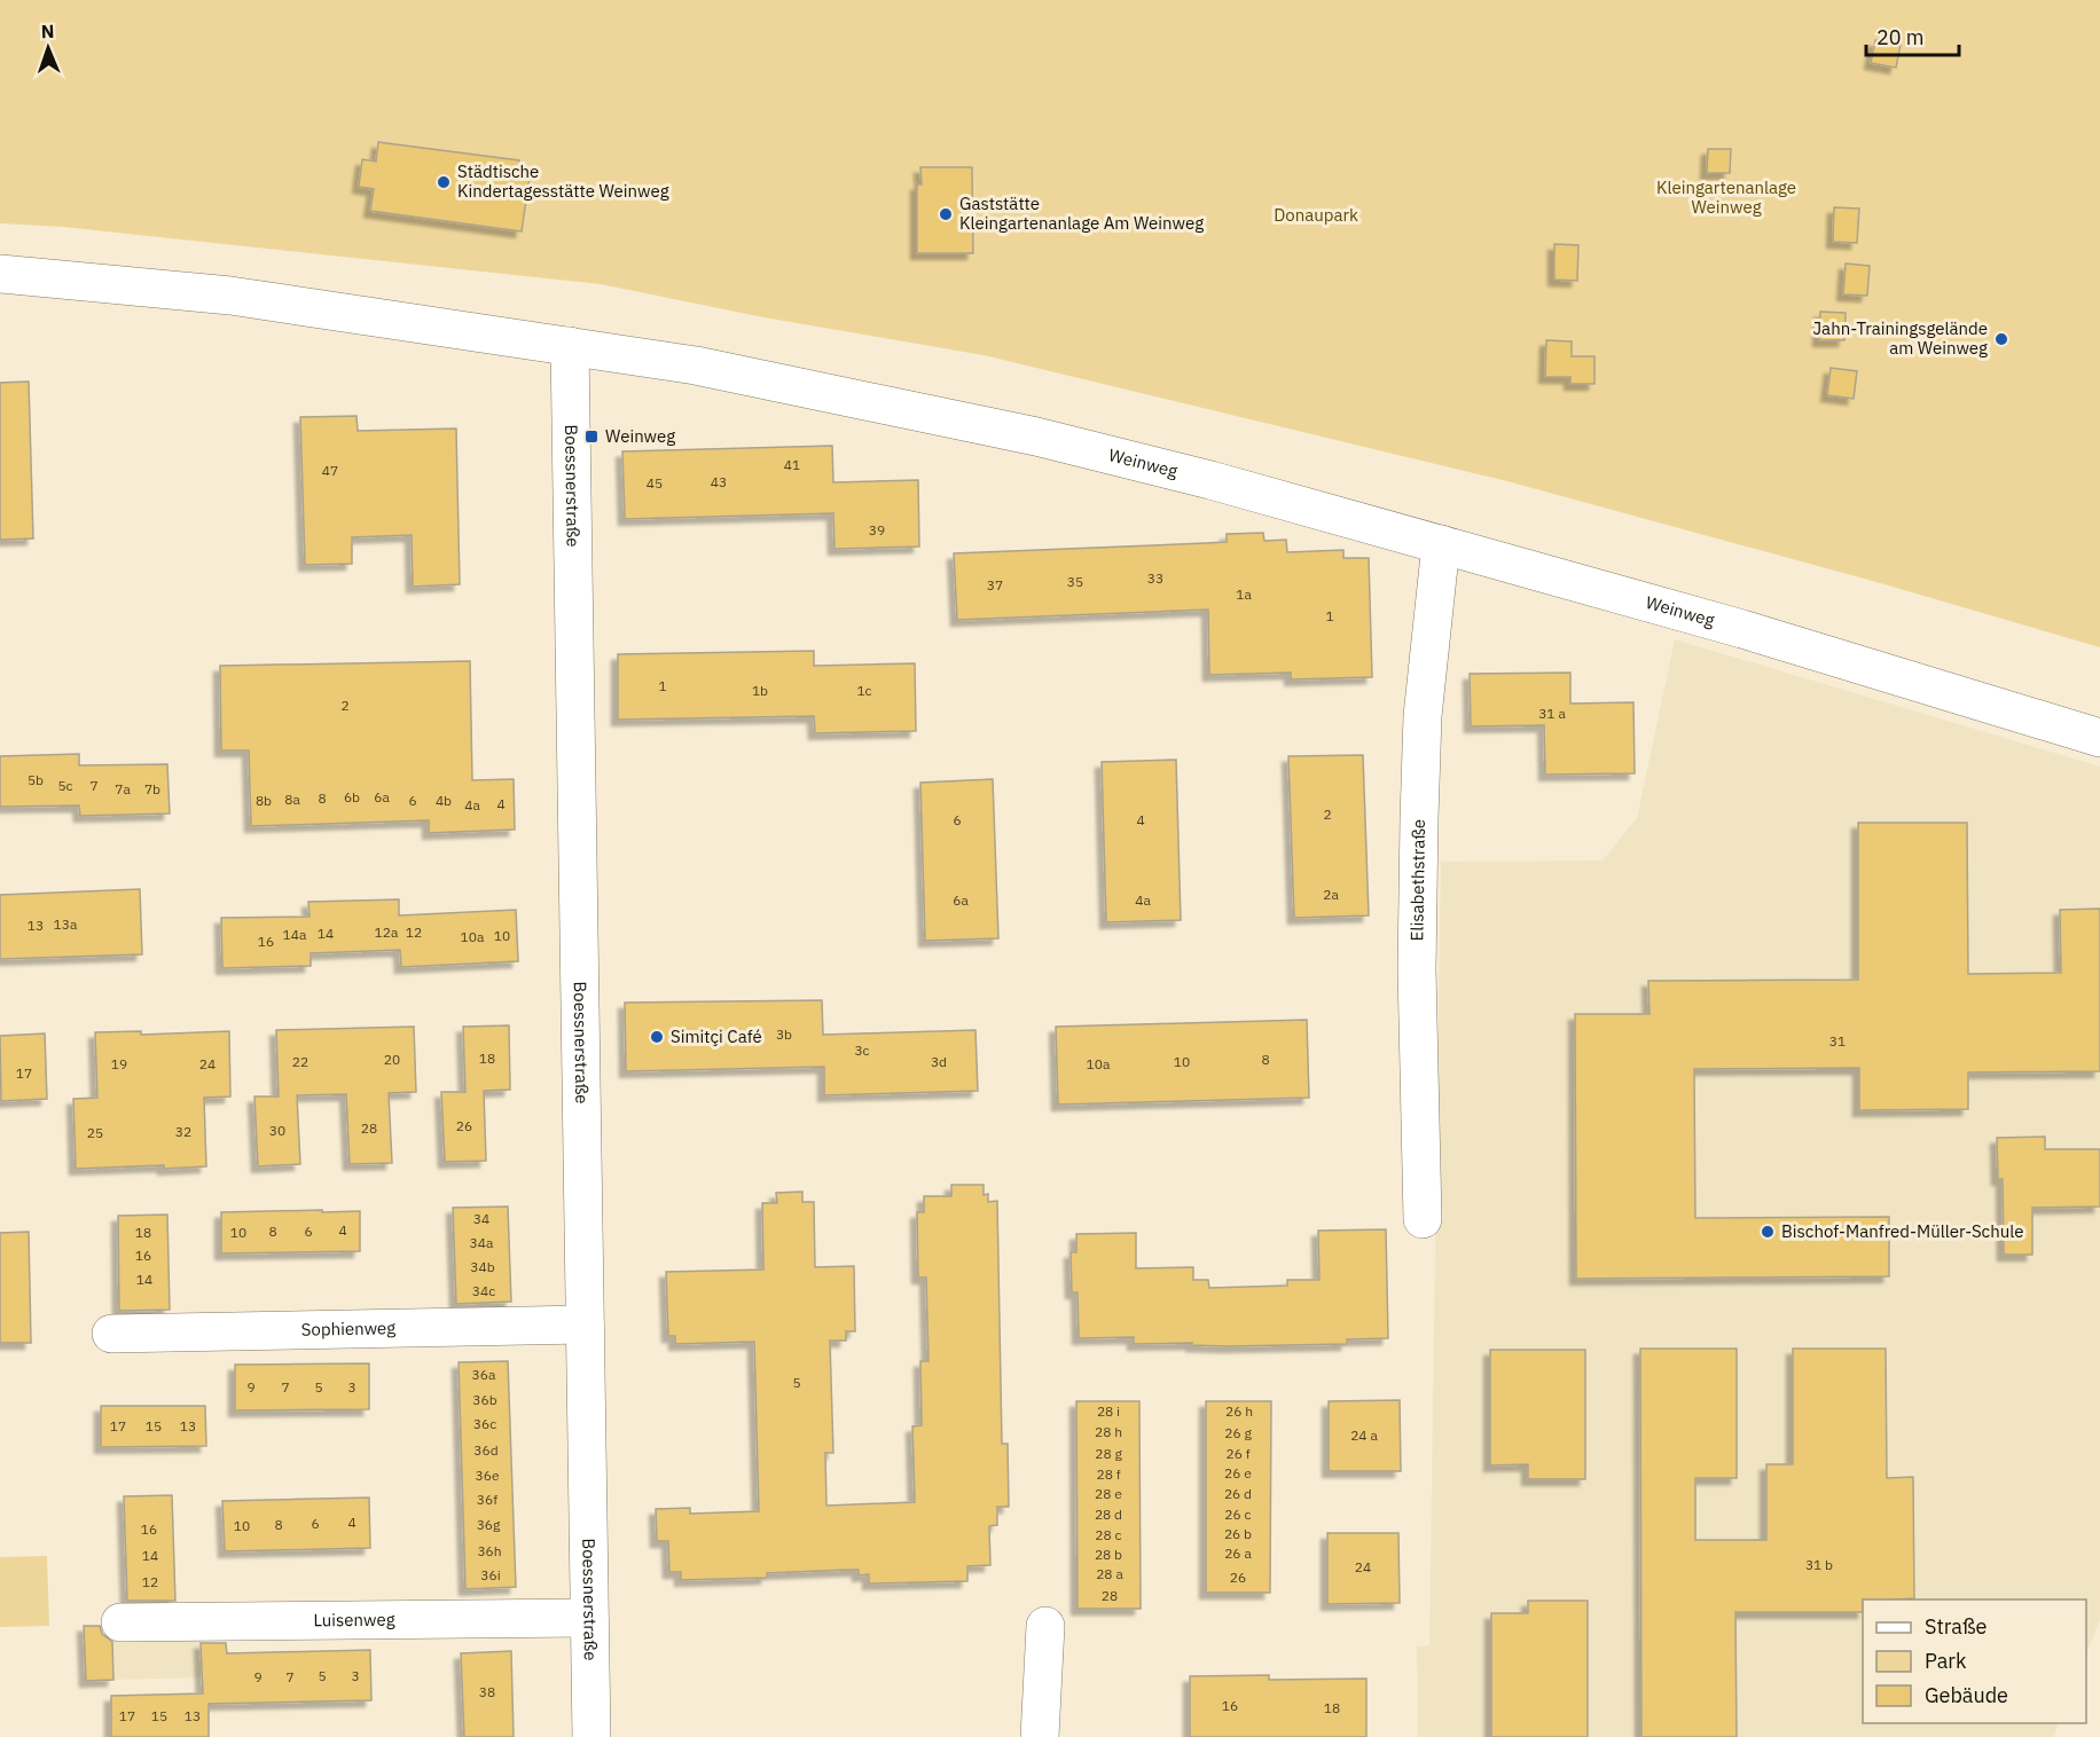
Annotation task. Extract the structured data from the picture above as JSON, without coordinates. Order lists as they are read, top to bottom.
{
  "streets": {
    "street": [
      "Weinweg",
      "Boessnerstraße",
      "Elisabethstraße",
      "Sophienweg",
      "Luisenweg"
    ]
  },
  "crossings": [
    ["Weinweg", "Boessnerstraße"],
    ["Weinweg", "Elisabethstraße"],
    ["Boessnerstraße", "Sophienweg"],
    ["Boessnerstraße", "Luisenweg"]
  ],
  "parks": ["Kleingartenanlage Weinweg", "Donaupark"],
  "places": {
    "other": [
      "Städtische Kindertagesstätte Weinweg",
      "Gaststätte Kleingartenanlage Am Weinweg",
      "Jahn-Trainingsgelände am Weinweg",
      "Simitçi Café",
      "Bischof-Manfred-Müller-Schule"
    ],
    "transit": ["Weinweg"]
  },
  "house_numbers": [
    "41",
    "47",
    "43",
    "45",
    "39",
    "33",
    "35",
    "37",
    "1a",
    "1",
    "1",
    "1b",
    "1c",
    "2",
    "31 a",
    "5b",
    "5c",
    "7",
    "7a",
    "7b",
    "6b",
    "6a",
    "8",
    "8a",
    "8b",
    "6",
    "4b",
    "4",
    "4a",
    "2",
    "6",
    "4",
    "2a",
    "6a",
    "4a",
    "13a",
    "13",
    "12a",
    "12",
    "14",
    "14a",
    "10",
    "10a",
    "16",
    "3b",
    "31",
    "3c",
    "18",
    "20",
    "8",
    "22",
    "3d",
    "10",
    "19",
    "24",
    "10a",
    "17",
    "26",
    "28",
    "30",
    "32",
    "25",
    "34",
    "4",
    "8",
    "6",
    "18",
    "10",
    "34a",
    "16",
    "34b",
    "14",
    "34c",
    "36a",
    "5",
    "9",
    "7",
    "5",
    "3",
    "36b",
    "28 i",
    "26 h",
    "36c",
    "17",
    "15",
    "13",
    "28 h",
    "26 g",
    "24 a",
    "36d",
    "28 g",
    "26 f",
    "26 e",
    "28 f",
    "36e",
    "28 e",
    "26 d",
    "36f",
    "28 d",
    "26 c",
    "4",
    "6",
    "8",
    "36g",
    "10",
    "16",
    "26 b",
    "28 c",
    "36h",
    "26 a",
    "28 b",
    "14",
    "31 b",
    "24",
    "28 a",
    "36i",
    "26",
    "12",
    "28",
    "5",
    "3",
    "9",
    "7",
    "38",
    "16",
    "18",
    "17",
    "15",
    "13"
  ],
  "legend": ["Straße", "Park", "Gebäude"],
  "scale_bar": "20 m",
  "north": "top"
}
